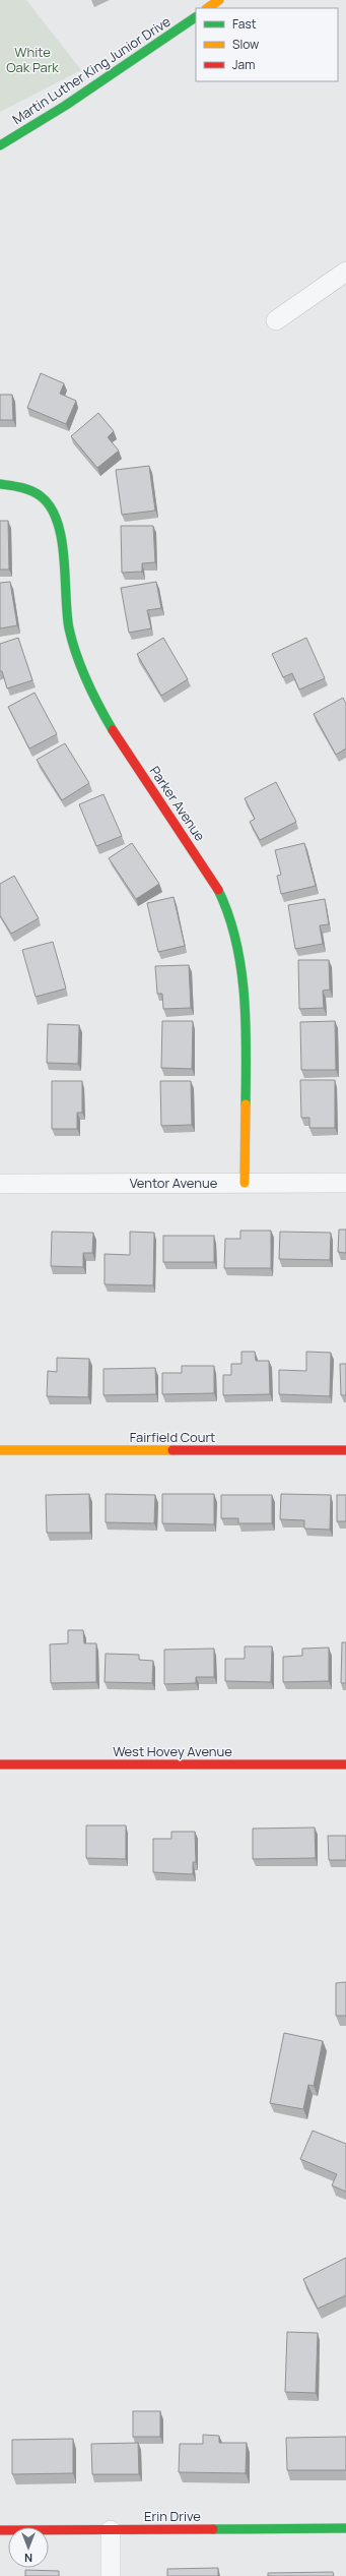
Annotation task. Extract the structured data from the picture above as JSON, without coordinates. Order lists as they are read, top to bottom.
{
  "streets": {
    "street": [
      "Martin Luther King Junior Drive",
      "Parker Avenue",
      "Ventor Avenue",
      "Fairfield Court",
      "West Hovey Avenue",
      "Erin Drive"
    ]
  },
  "crossings": [
    ["Parker Avenue", "Ventor Avenue"]
  ],
  "parks": ["White Oak Park"],
  "legend": ["Fast", "Slow", "Jam"],
  "north": "bottom"
}
